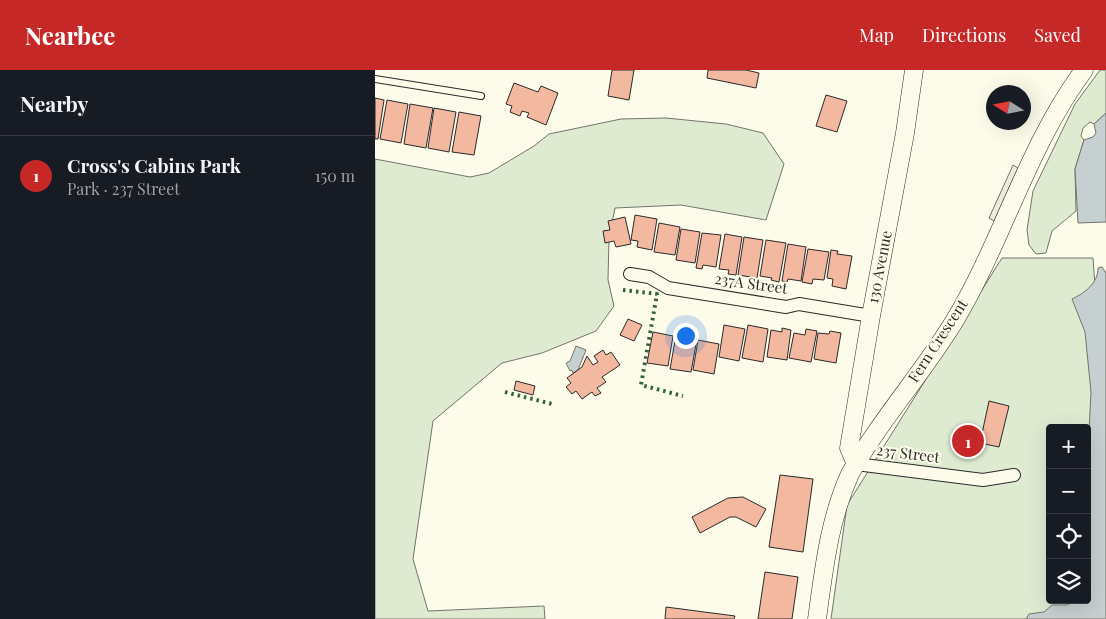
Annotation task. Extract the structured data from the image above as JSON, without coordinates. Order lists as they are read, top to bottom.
{
  "streets": {
    "street": [
      "130 Avenue",
      "237A Street",
      "Fern Crescent",
      "237 Street"
    ]
  },
  "crossings": [
    ["130 Avenue", "237A Street"],
    ["130 Avenue", "Fern Crescent"],
    ["130 Avenue", "237 Street"],
    ["Fern Crescent", "237 Street"]
  ],
  "north": "left",
  "page": {
    "header": "Nearbee",
    "nav": ["Map", "Directions", "Saved"],
    "heading": "Nearby",
    "list": [
      {
        "mark": "1",
        "name": "Cross's Cabins Park",
        "note": "Park · 237 Street",
        "value": "150 m"
      }
    ],
    "pins": "1",
    "map_buttons": ["+", "−"]
  }
}
